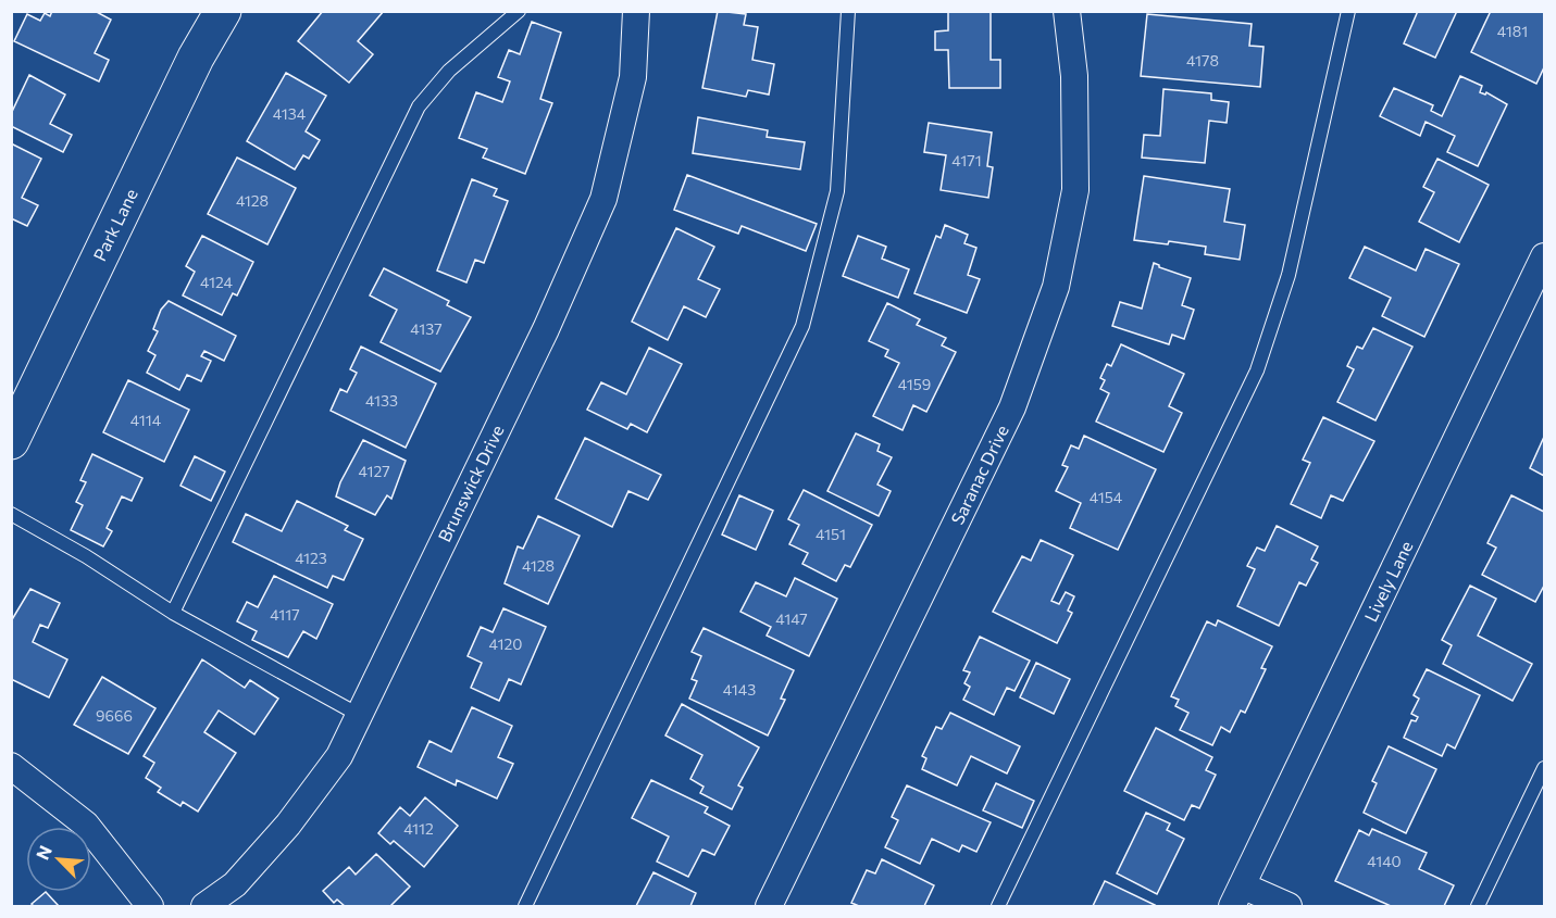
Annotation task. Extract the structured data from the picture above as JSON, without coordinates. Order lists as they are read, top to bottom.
{
  "streets": {
    "street": [
      "Park Lane",
      "Saranac Drive",
      "Brunswick Drive",
      "Lively Lane"
    ]
  },
  "house_numbers": [
    "4181",
    "4178",
    "4134",
    "4171",
    "4128",
    "4124",
    "4137",
    "4159",
    "4133",
    "4114",
    "4127",
    "4154",
    "4151",
    "4123",
    "4128",
    "4117",
    "4147",
    "4120",
    "4143",
    "9666",
    "4112",
    "4140"
  ],
  "north": "top left"
}
